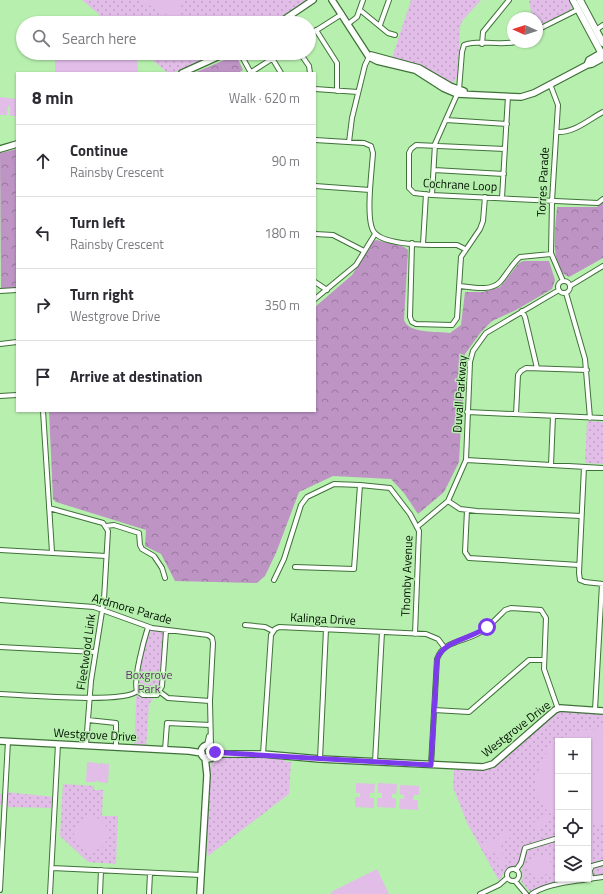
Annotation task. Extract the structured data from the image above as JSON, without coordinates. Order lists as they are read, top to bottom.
{
  "streets": {
    "street": [
      "Torres Parade",
      "Cochrane Loop",
      "Duvall Parkway",
      "Thomby Avenue",
      "Ardmore Parade",
      "Kalinga Drive",
      "Fleetwood Link",
      "Westgrove Drive"
    ]
  },
  "crossings": [
    ["Torres Parade", "Cochrane Loop"],
    ["Torres Parade", "Duvall Parkway"],
    ["Duvall Parkway", "Thomby Avenue"],
    ["Thomby Avenue", "Kalinga Drive"],
    ["Ardmore Parade", "Fleetwood Link"],
    ["Ardmore Parade", "Westgrove Drive"],
    ["Fleetwood Link", "Westgrove Drive"]
  ],
  "parks": ["Boxgrove Park"],
  "north": "left",
  "page": {
    "search": "Search here",
    "heading": ["8 min", "Walk · 620 m"],
    "list": [
      ["Continue", "Rainsby Crescent", "90 m"],
      ["Turn left", "Rainsby Crescent", "180 m"],
      ["Turn right", "Westgrove Drive", "350 m"],
      "Arrive at destination"
    ],
    "map_buttons": ["+", "−"]
  }
}
